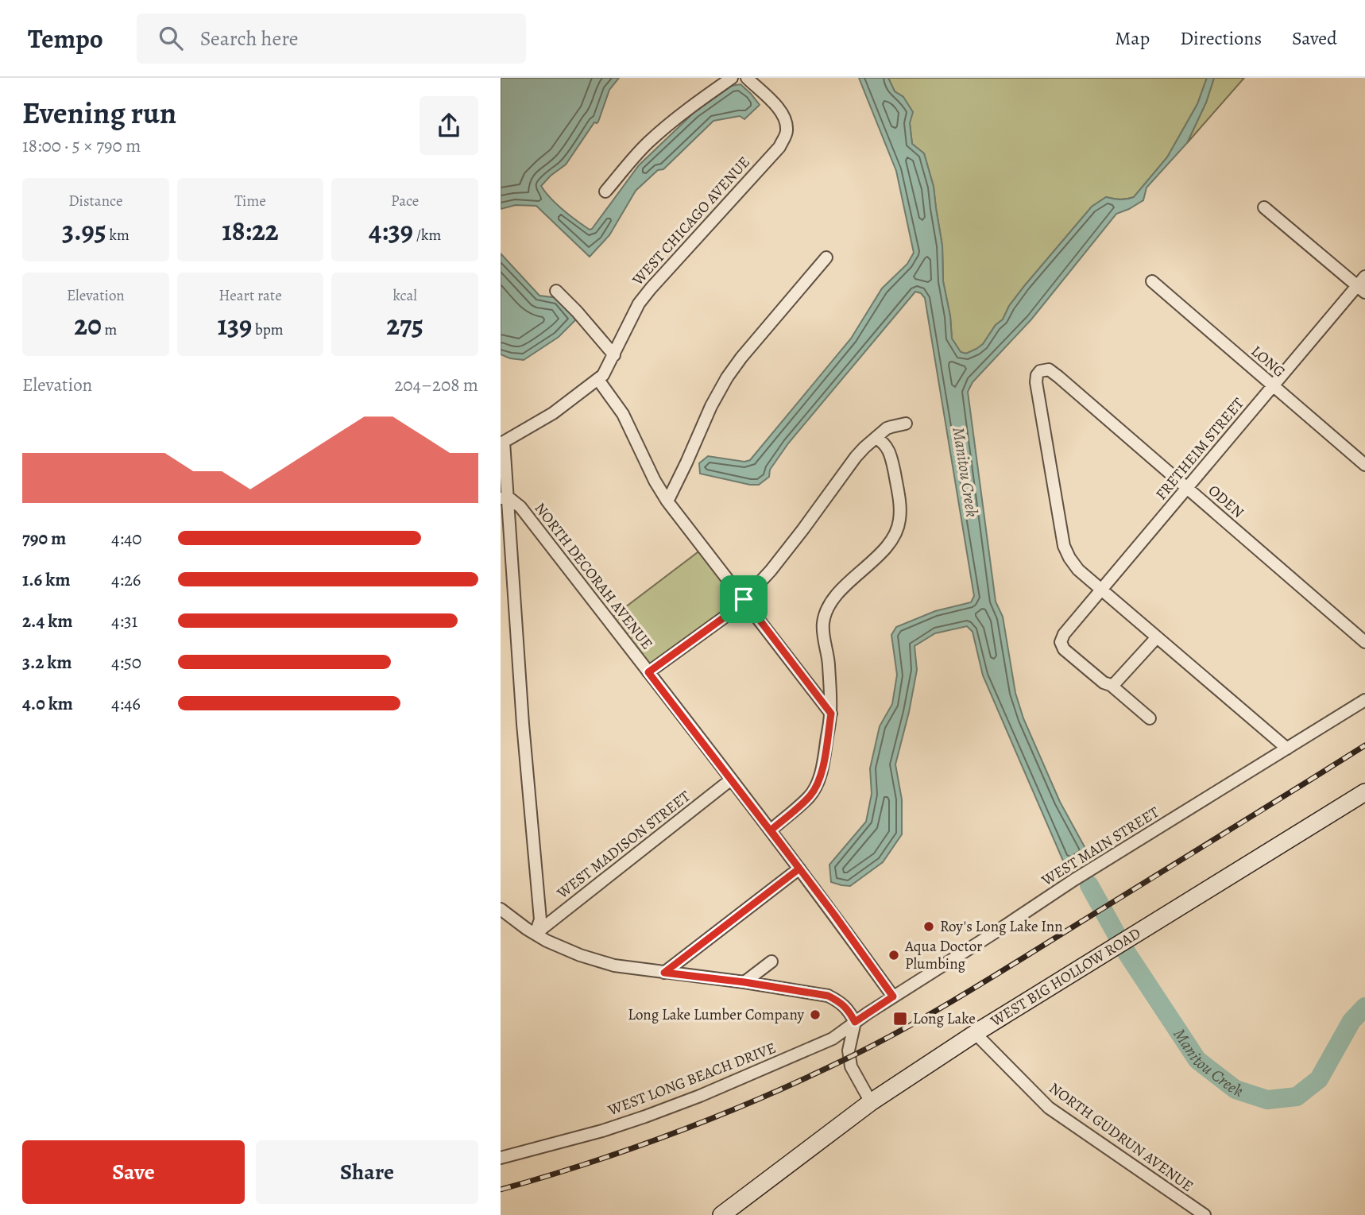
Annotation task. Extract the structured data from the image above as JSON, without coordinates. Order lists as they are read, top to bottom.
{
  "streets": {
    "main road": ["WEST BIG HOLLOW ROAD"],
    "street": [
      "WEST CHICAGO AVENUE",
      "LONG",
      "FRETHEIM STREET",
      "ODEN",
      "NORTH DECORAH AVENUE",
      "WEST MADISON STREET",
      "WEST MAIN STREET",
      "WEST LONG BEACH DRIVE",
      "NORTH GUDRUN AVENUE"
    ]
  },
  "crossings": [
    ["LONG", "FRETHEIM STREET"],
    ["FRETHEIM STREET", "ODEN"],
    ["NORTH DECORAH AVENUE", "WEST MADISON STREET"],
    ["NORTH DECORAH AVENUE", "WEST MAIN STREET"],
    ["WEST MAIN STREET", "WEST LONG BEACH DRIVE"],
    ["WEST BIG HOLLOW ROAD", "NORTH GUDRUN AVENUE"]
  ],
  "water": ["Manitou Creek"],
  "places": {
    "other": ["Roy's Long Lake Inn", "Aqua Doctor Plumbing", "Long Lake Lumber Company"],
    "transit": ["Long Lake"]
  },
  "page": {
    "header": "Tempo",
    "search": "Search here",
    "nav": ["Map", "Directions", "Saved"],
    "heading": ["Evening run", "18:00 · 5 × 790 m"],
    "stats": [
      ["Distance", "3.95 km"],
      ["Time", "18:22"],
      ["Pace", "4:39 /km"],
      ["Elevation", "20 m"],
      ["Heart rate", "139 bpm"],
      ["kcal", "275"]
    ],
    "chart": ["Elevation", "204–208 m"],
    "list": [
      {
        "name": "790 m",
        "note": "4:40"
      },
      {
        "name": "1.6 km",
        "note": "4:26"
      },
      {
        "name": "2.4 km",
        "note": "4:31"
      },
      {
        "name": "3.2 km",
        "note": "4:50"
      },
      {
        "name": "4.0 km",
        "note": "4:46"
      }
    ],
    "buttons": ["Save", "Share"]
  }
}
